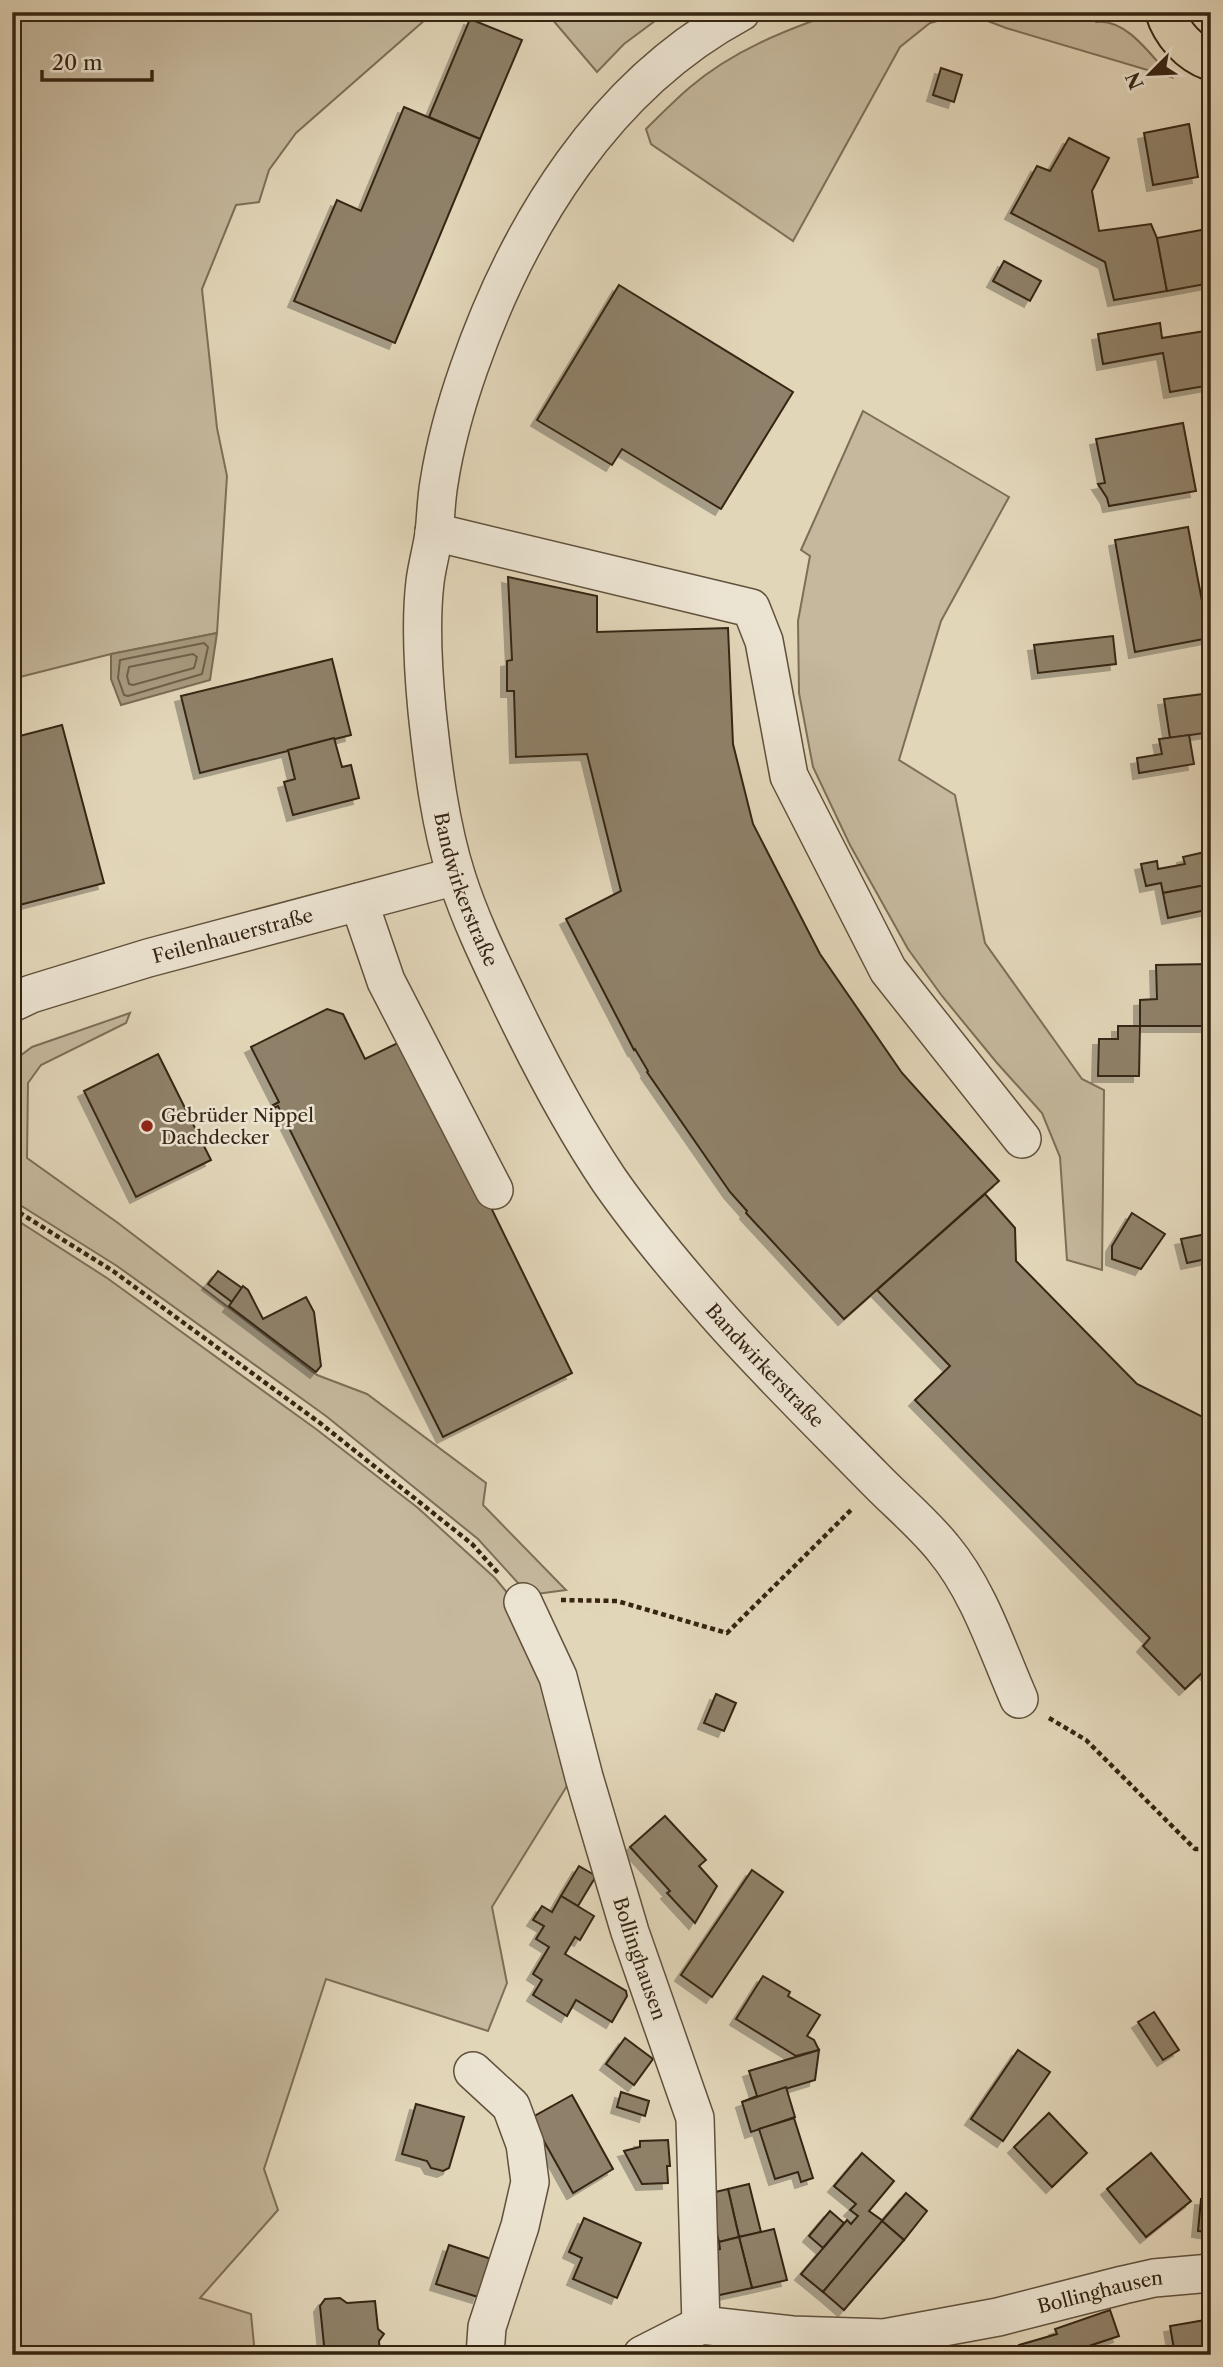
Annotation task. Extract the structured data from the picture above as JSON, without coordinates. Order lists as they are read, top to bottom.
{
  "streets": {
    "street": ["Bandwirkerstraße", "Feilenhauerstraße", "Bollinghausen"]
  },
  "crossings": [
    ["Bandwirkerstraße", "Feilenhauerstraße"]
  ],
  "places": ["Gebrüder Nippel Dachdecker"],
  "scale_bar": "20 m",
  "north": "bottom left"
}
